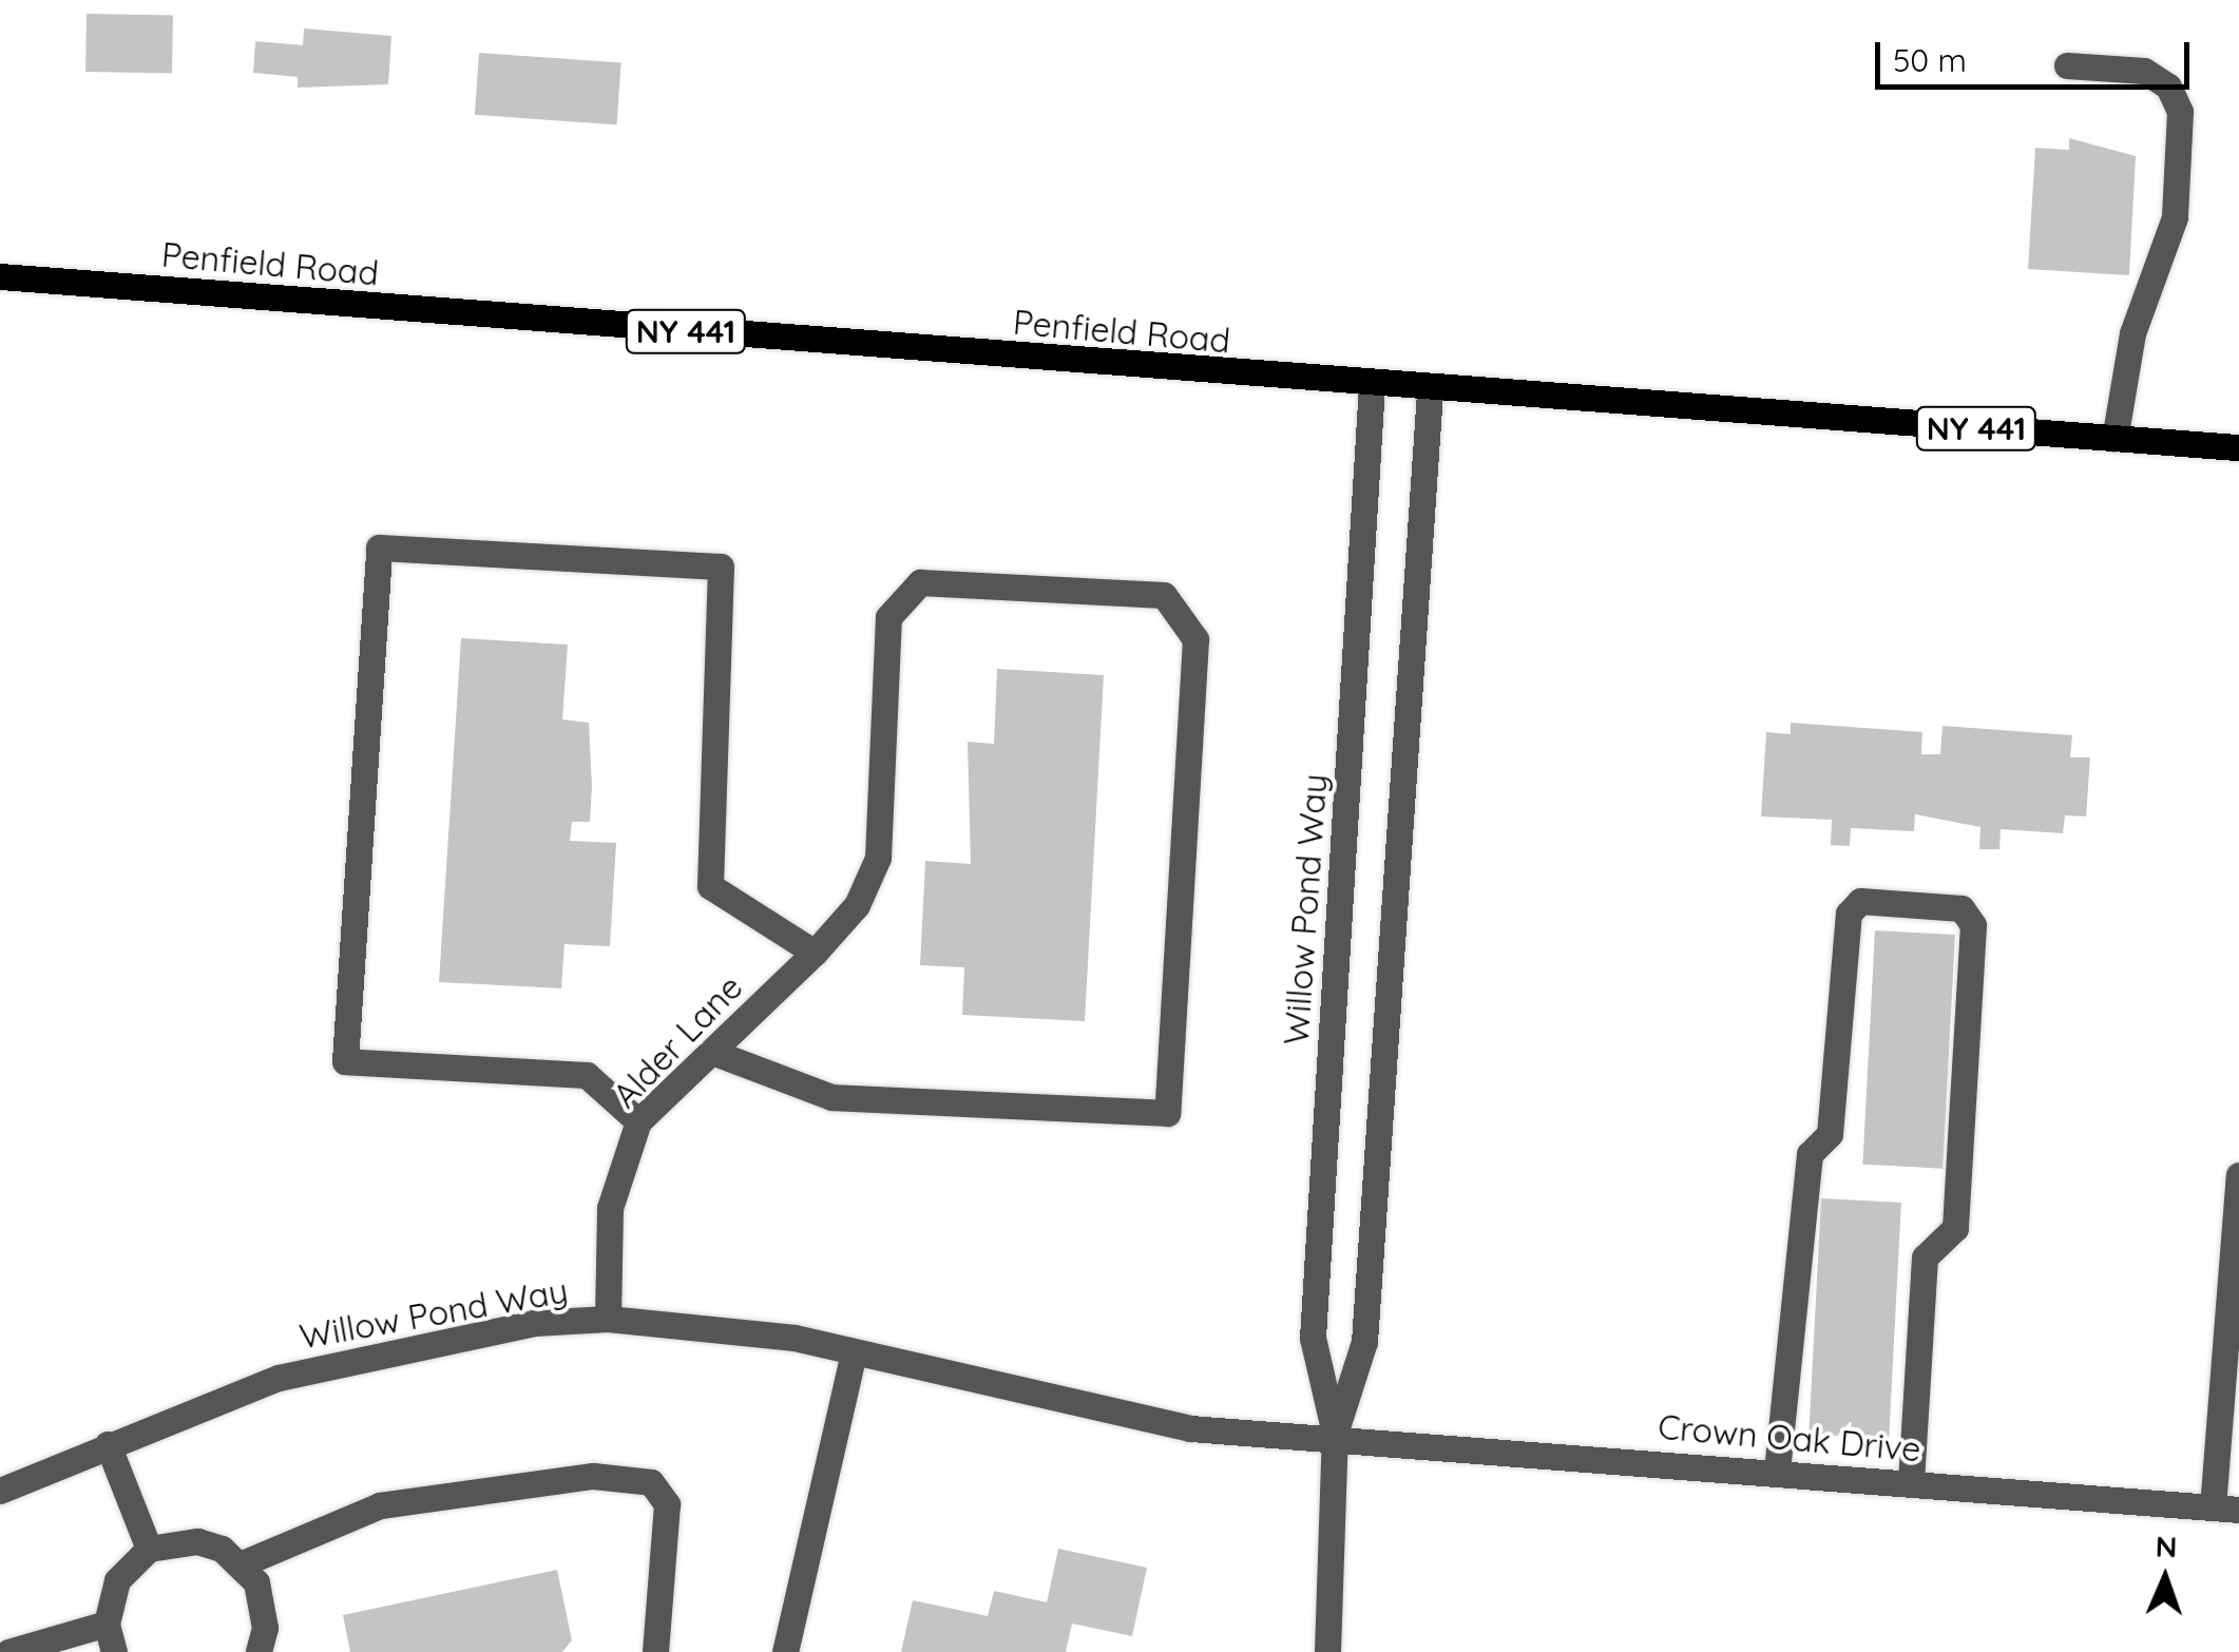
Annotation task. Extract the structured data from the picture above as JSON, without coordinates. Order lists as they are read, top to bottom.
{
  "streets": {
    "main road": ["Penfield Road", "NY 441"],
    "street": ["Willow Pond Way", "Alder Lane", "Crown Oak Drive"]
  },
  "crossings": [
    ["Penfield Road", "Willow Pond Way"],
    ["Willow Pond Way", "Alder Lane"],
    ["Willow Pond Way", "Crown Oak Drive"]
  ],
  "scale_bar": "50 m",
  "north": "top"
}
